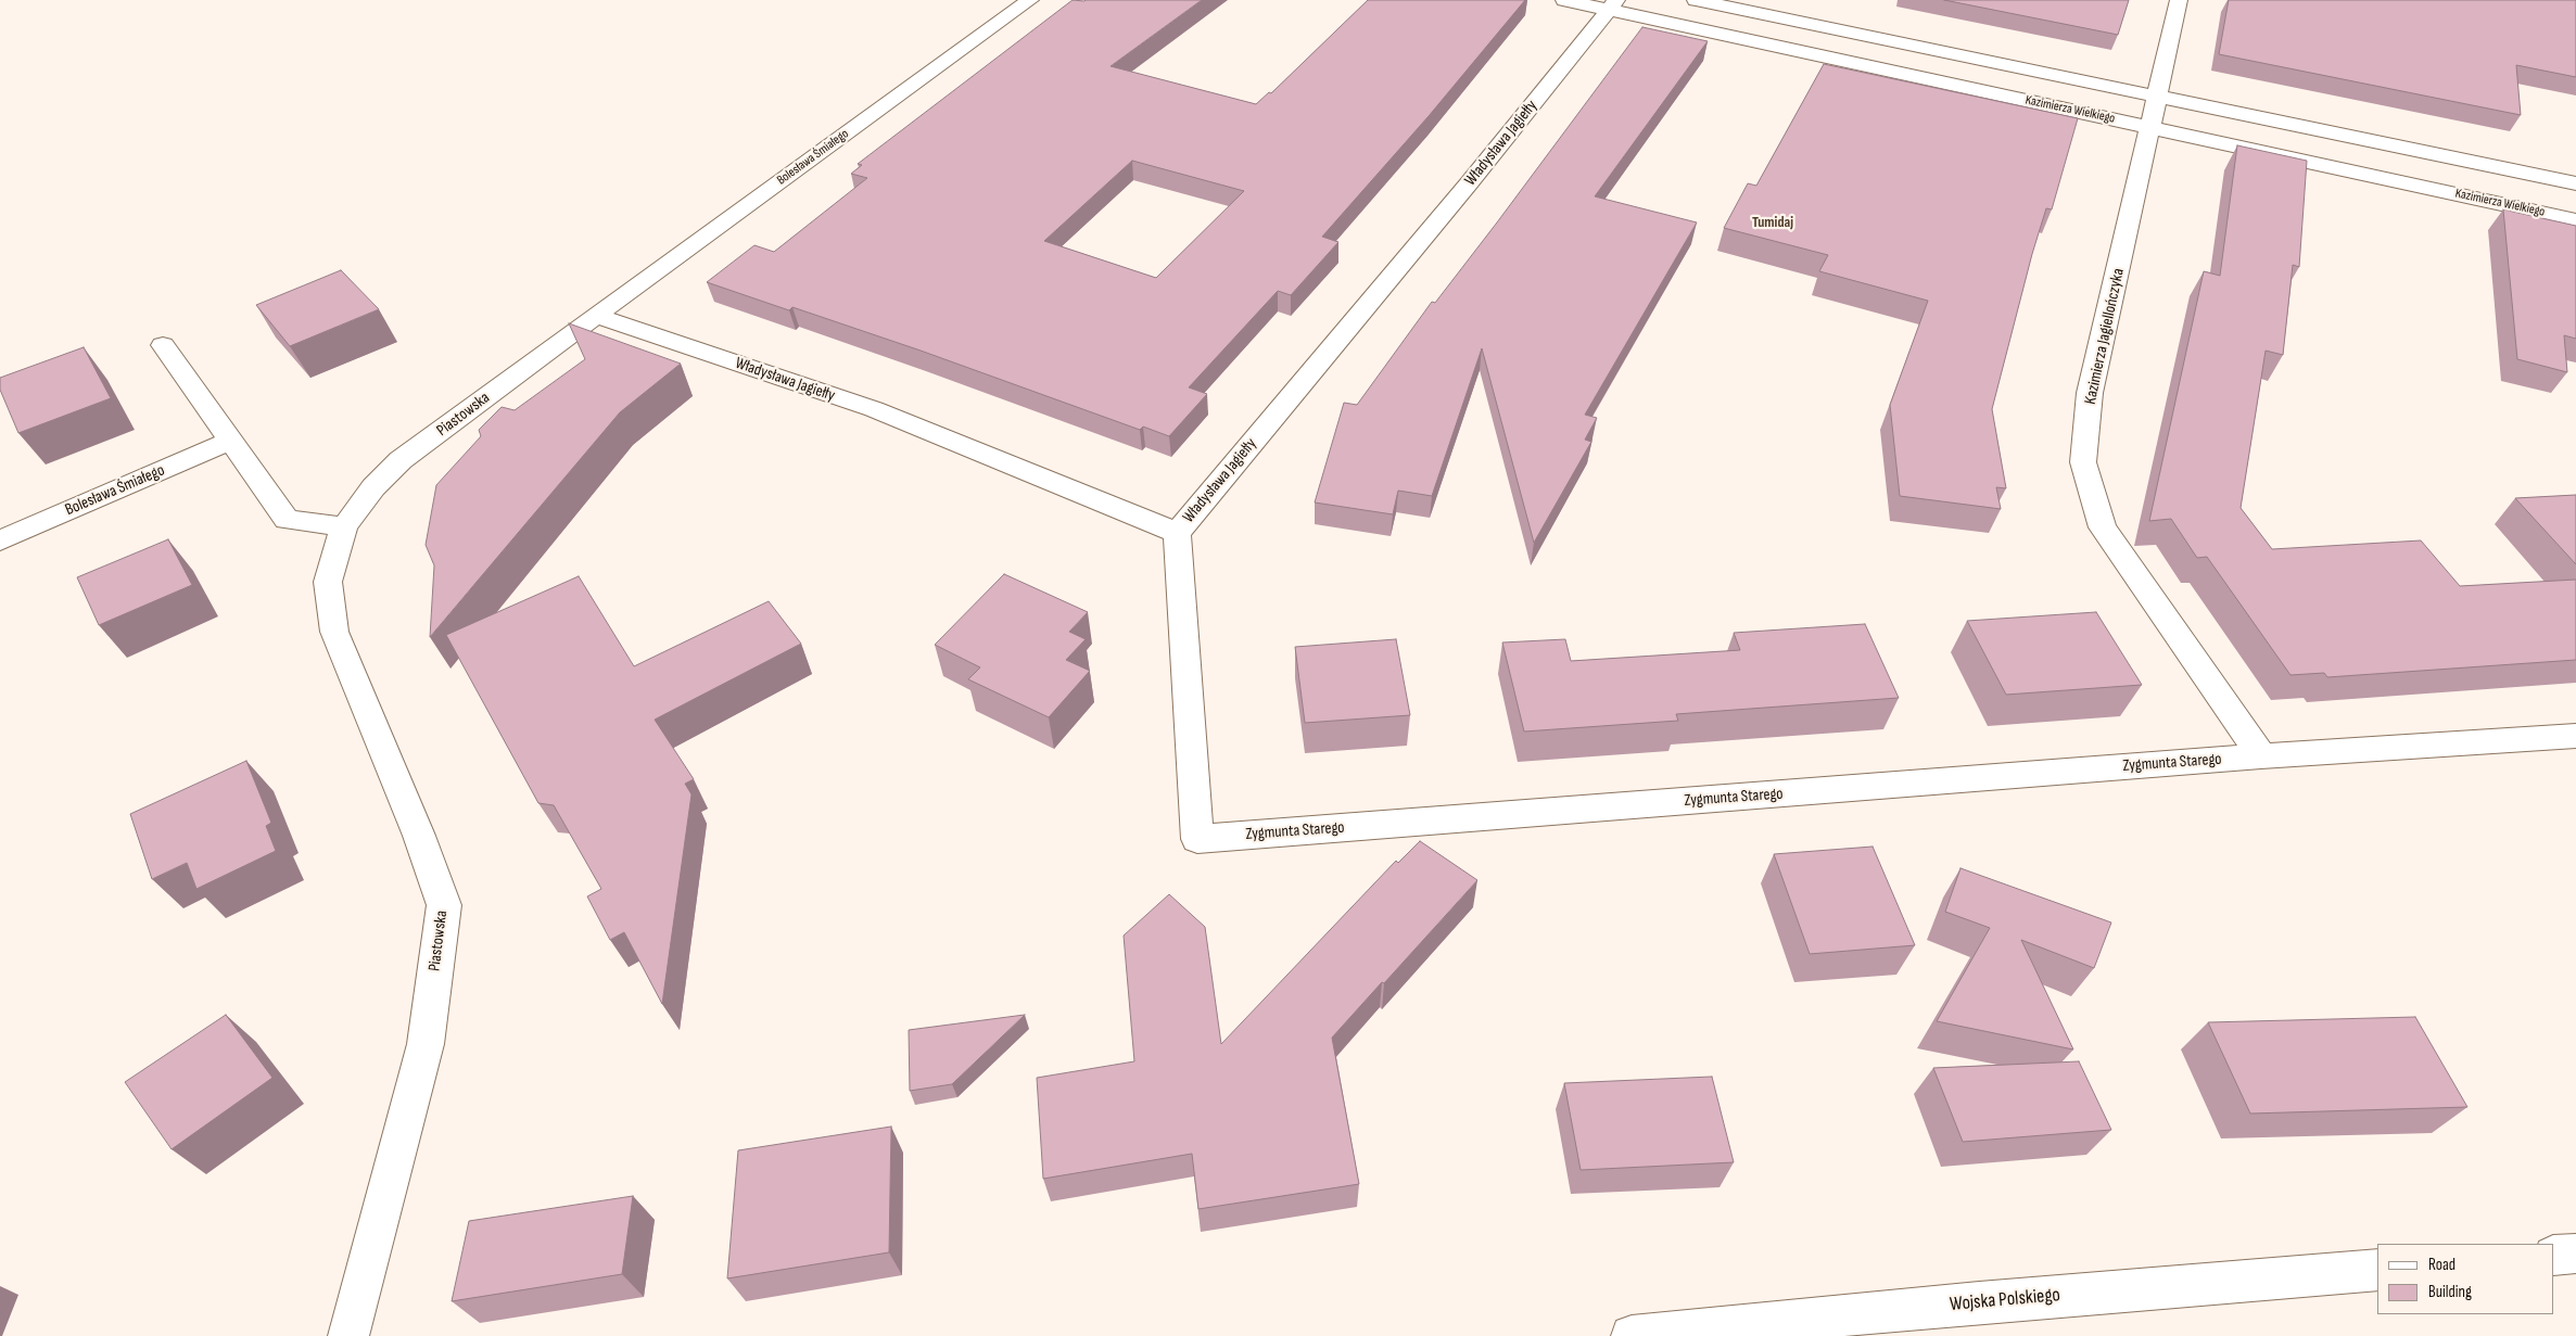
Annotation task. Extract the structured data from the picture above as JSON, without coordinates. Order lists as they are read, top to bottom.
{
  "streets": {
    "street": [
      "Kazimierza Wielkiego",
      "Władysława Jagiełły",
      "Bolesława Śmiałego",
      "Kazimierza Jagiellończyka",
      "Piastowska",
      "Zygmunta Starego",
      "Wojska Polskiego"
    ]
  },
  "crossings": [
    ["Kazimierza Wielkiego", "Władysława Jagiełły"],
    ["Kazimierza Wielkiego", "Kazimierza Jagiellończyka"],
    ["Władysława Jagiełły", "Bolesława Śmiałego"],
    ["Władysława Jagiełły", "Piastowska"],
    ["Władysława Jagiełły", "Zygmunta Starego"],
    ["Bolesława Śmiałego", "Piastowska"],
    ["Kazimierza Jagiellończyka", "Zygmunta Starego"]
  ],
  "districts": ["Tumidaj"],
  "legend": ["Road", "Building"]
}
